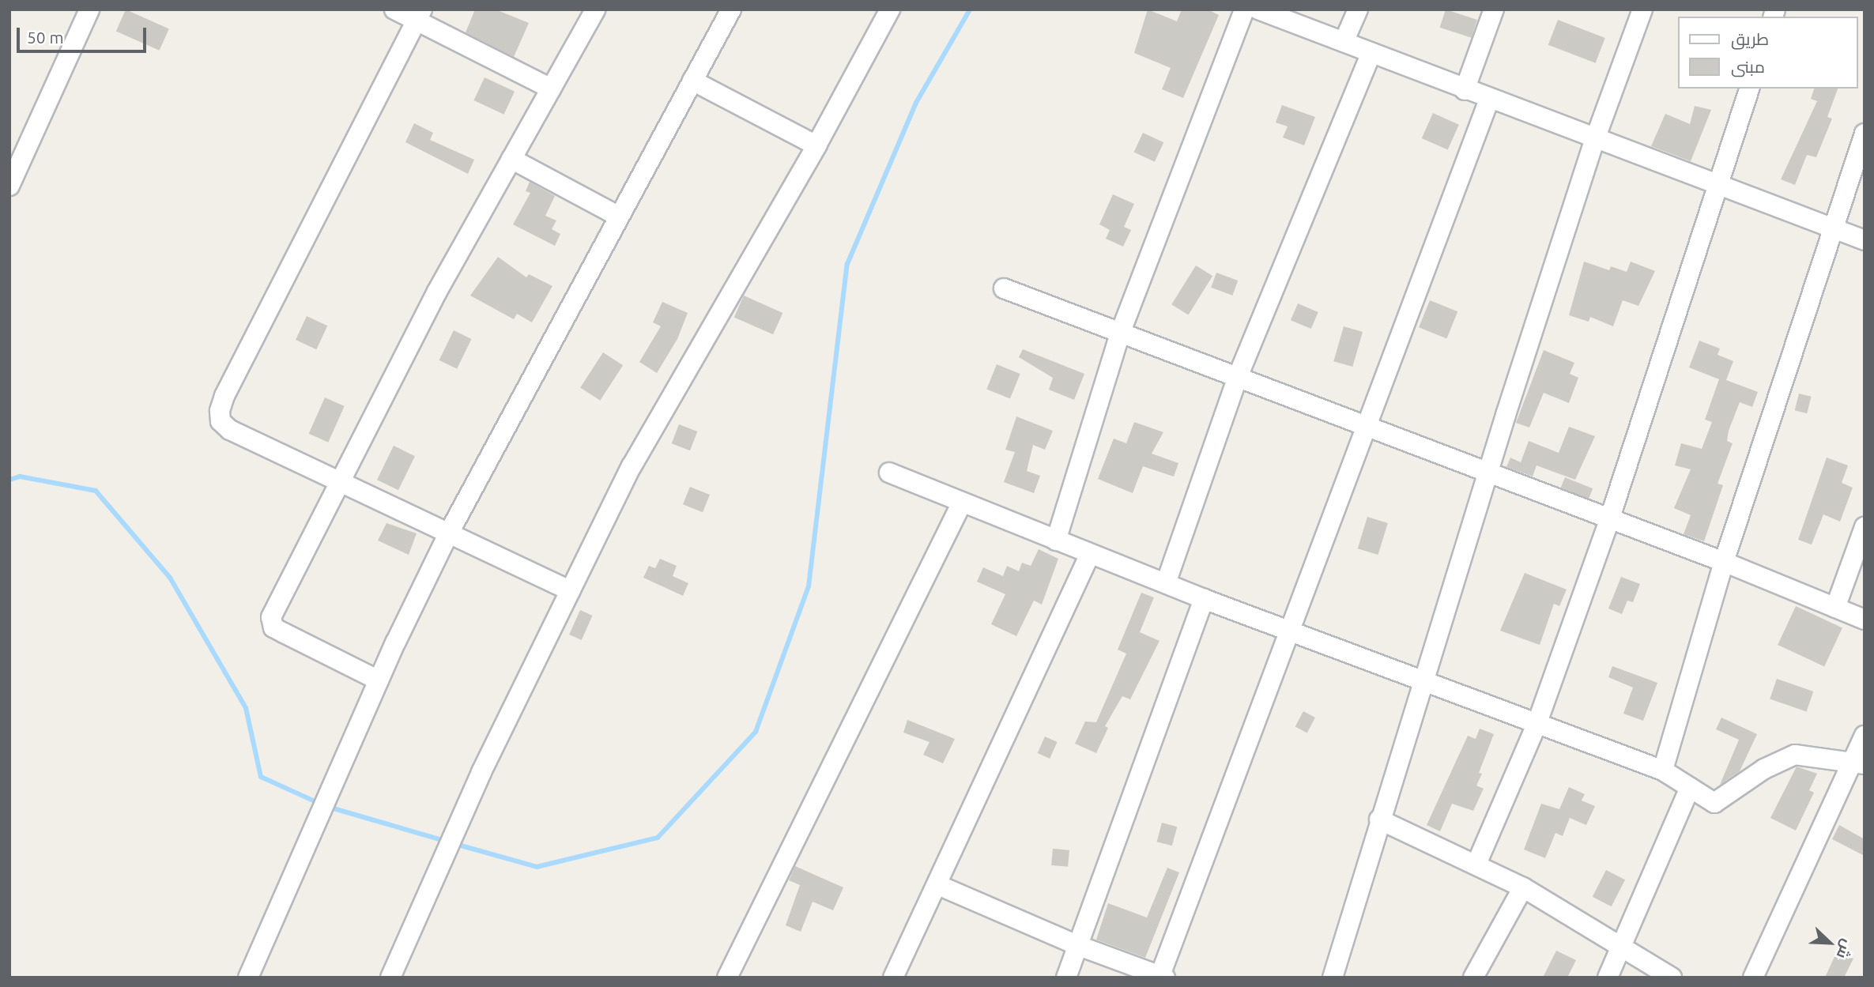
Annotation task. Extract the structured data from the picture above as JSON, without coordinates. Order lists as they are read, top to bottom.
{
  "legend": ["طريق", "مبنى"],
  "scale_bar": "50 m",
  "north": "bottom right"
}
